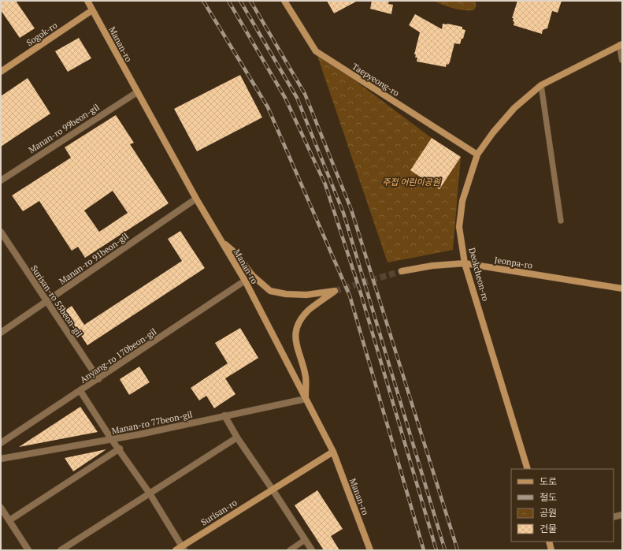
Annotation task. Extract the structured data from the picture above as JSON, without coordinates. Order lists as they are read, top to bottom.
{
  "streets": {
    "street": [
      "Sogok-ro",
      "Manan-ro",
      "Taepyeong-ro",
      "Manan-ro 99beon-gil",
      "Manan-ro 91beon-gil",
      "Jeonpa-ro",
      "Deokcheon-ro",
      "Surisan-ro 55beon-gil",
      "Anyang-ro 170beon-gil",
      "Manan-ro 77beon-gil",
      "Surisan-ro"
    ]
  },
  "crossings": [
    ["Sogok-ro", "Manan-ro"],
    ["Manan-ro", "Manan-ro 99beon-gil"],
    ["Manan-ro", "Manan-ro 91beon-gil"],
    ["Manan-ro", "Anyang-ro 170beon-gil"],
    ["Manan-ro", "Manan-ro 77beon-gil"],
    ["Manan-ro", "Surisan-ro"],
    ["Taepyeong-ro", "Deokcheon-ro"],
    ["Manan-ro 91beon-gil", "Surisan-ro 55beon-gil"],
    ["Jeonpa-ro", "Deokcheon-ro"],
    ["Surisan-ro 55beon-gil", "Anyang-ro 170beon-gil"]
  ],
  "parks": ["주접 어린이공원"],
  "legend": [
    "도로",
    "철도",
    "공원",
    "건물"
  ]
}
